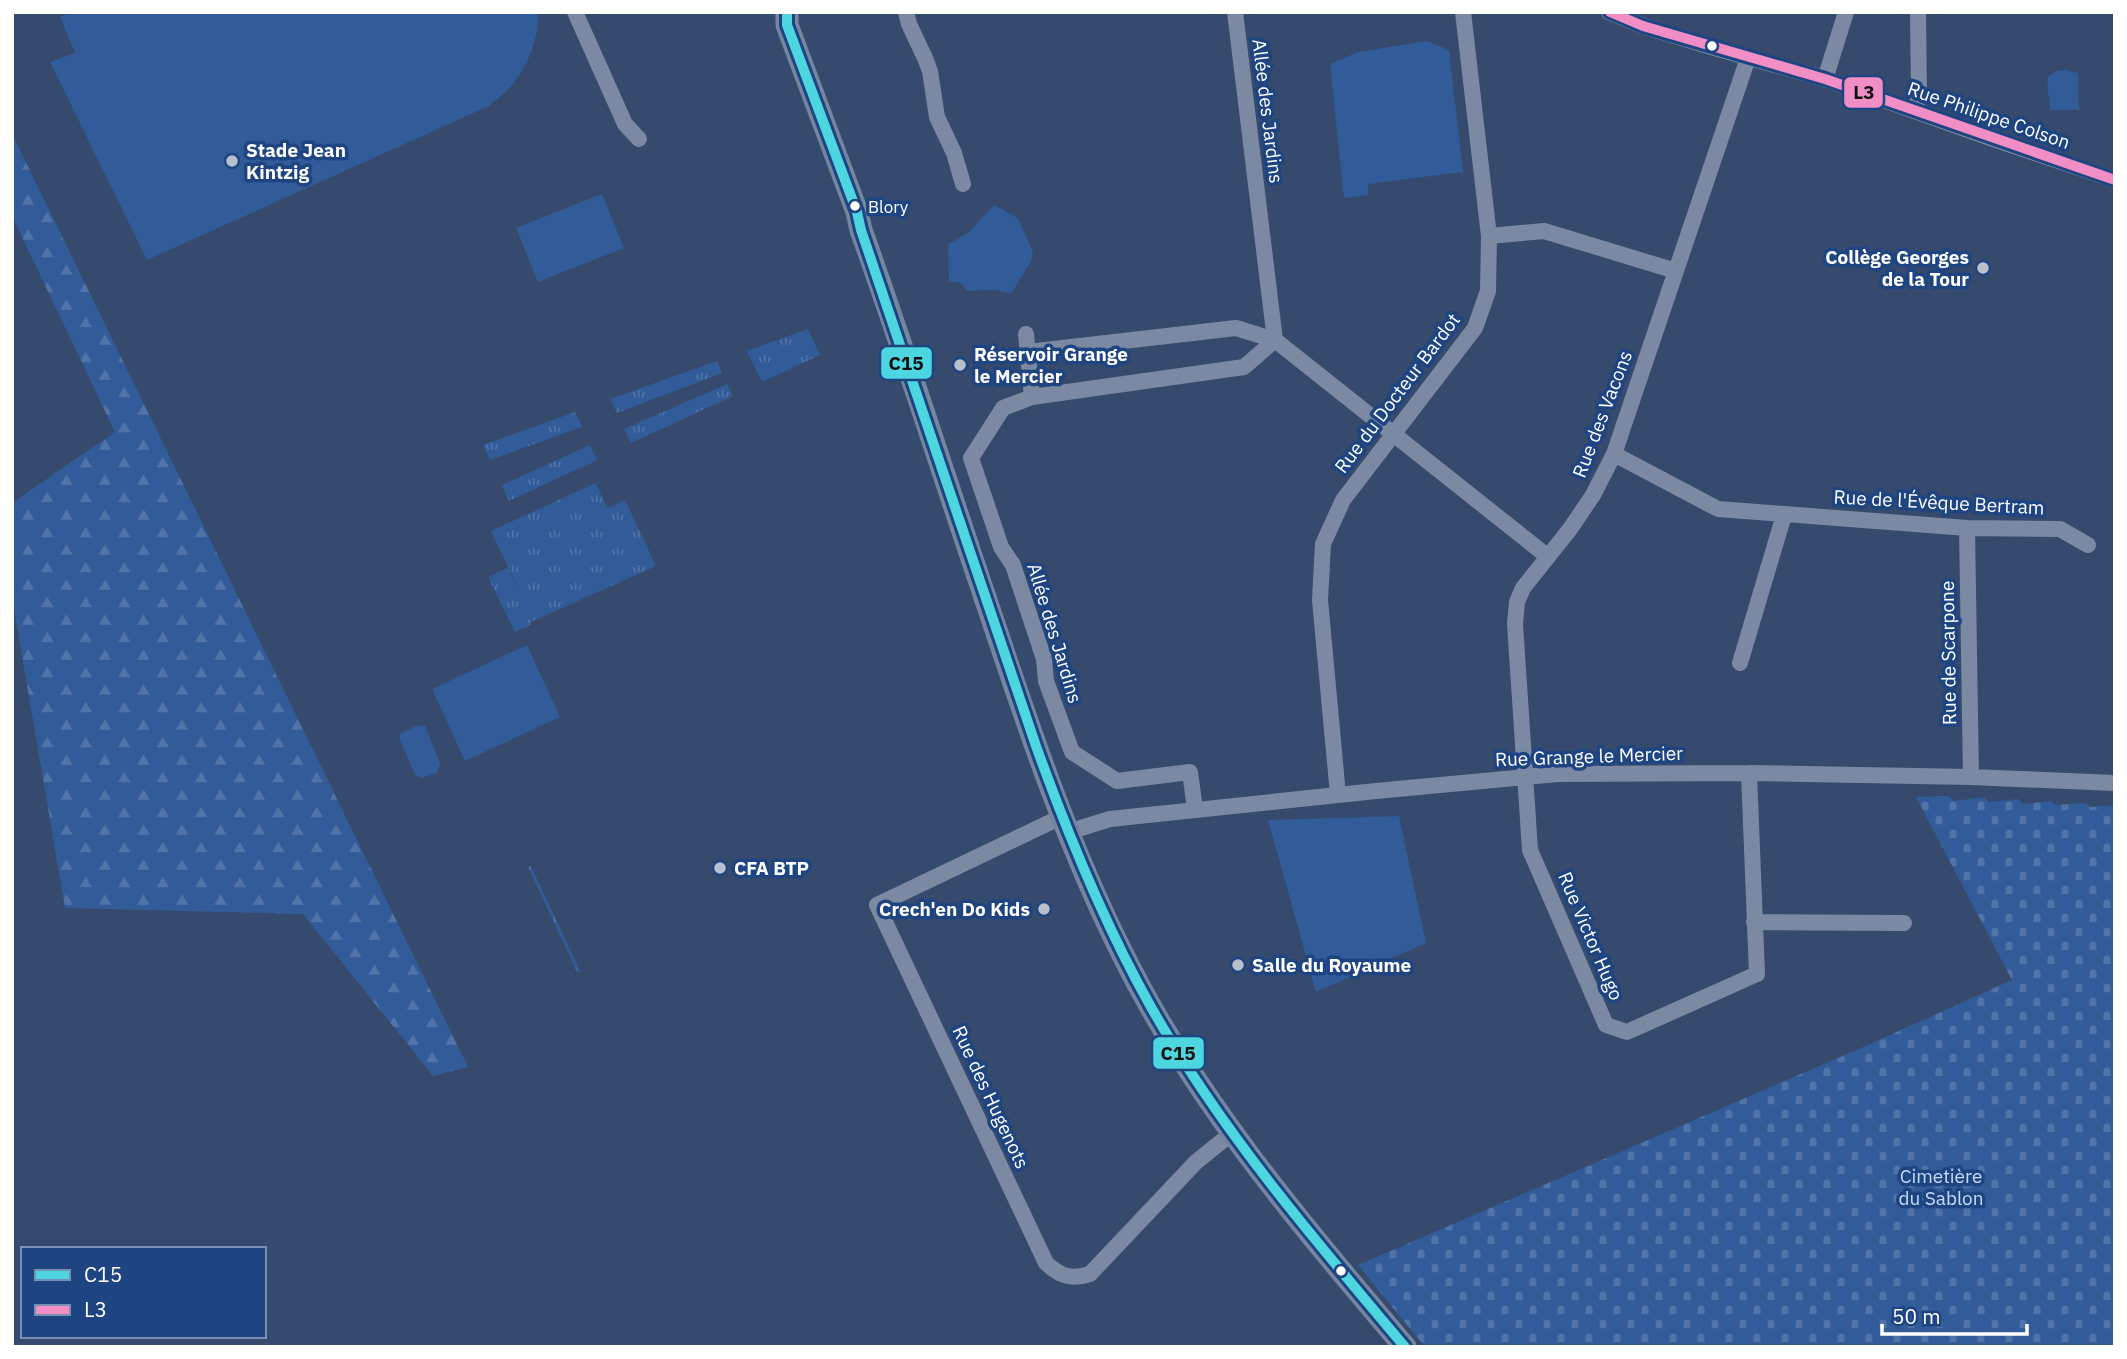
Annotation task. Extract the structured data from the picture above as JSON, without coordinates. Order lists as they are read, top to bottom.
{
  "streets": {
    "street": [
      "Allée des Jardins",
      "Rue Philippe Colson",
      "Rue du Docteur Bardot",
      "Rue des Vacons",
      "Rue de l'Évêque Bertram",
      "Rue de Scarpone",
      "Rue Grange le Mercier",
      "Rue Victor Hugo",
      "Rue des Hugenots"
    ]
  },
  "crossings": [
    ["Allée des Jardins", "Rue Grange le Mercier"],
    ["Rue Philippe Colson", "Rue des Vacons"],
    ["Rue du Docteur Bardot", "Rue Grange le Mercier"],
    ["Rue des Vacons", "Rue de l'Évêque Bertram"],
    ["Rue des Vacons", "Rue Grange le Mercier"],
    ["Rue des Vacons", "Rue Victor Hugo"],
    ["Rue de l'Évêque Bertram", "Rue de Scarpone"],
    ["Rue de Scarpone", "Rue Grange le Mercier"],
    ["Rue Grange le Mercier", "Rue Victor Hugo"],
    ["Rue Grange le Mercier", "Rue des Hugenots"]
  ],
  "parks": ["Cimetière du Sablon"],
  "places": [
    "Stade Jean Kintzig",
    "Blory",
    "Collège Georges de la Tour",
    "Réservoir Grange le Mercier",
    "CFA BTP",
    "Crech'en Do Kids",
    "Salle du Royaume"
  ],
  "lines": ["transit line C15", "transit line L3"],
  "legend": ["C15", "L3"],
  "scale_bar": "50 m"
}
